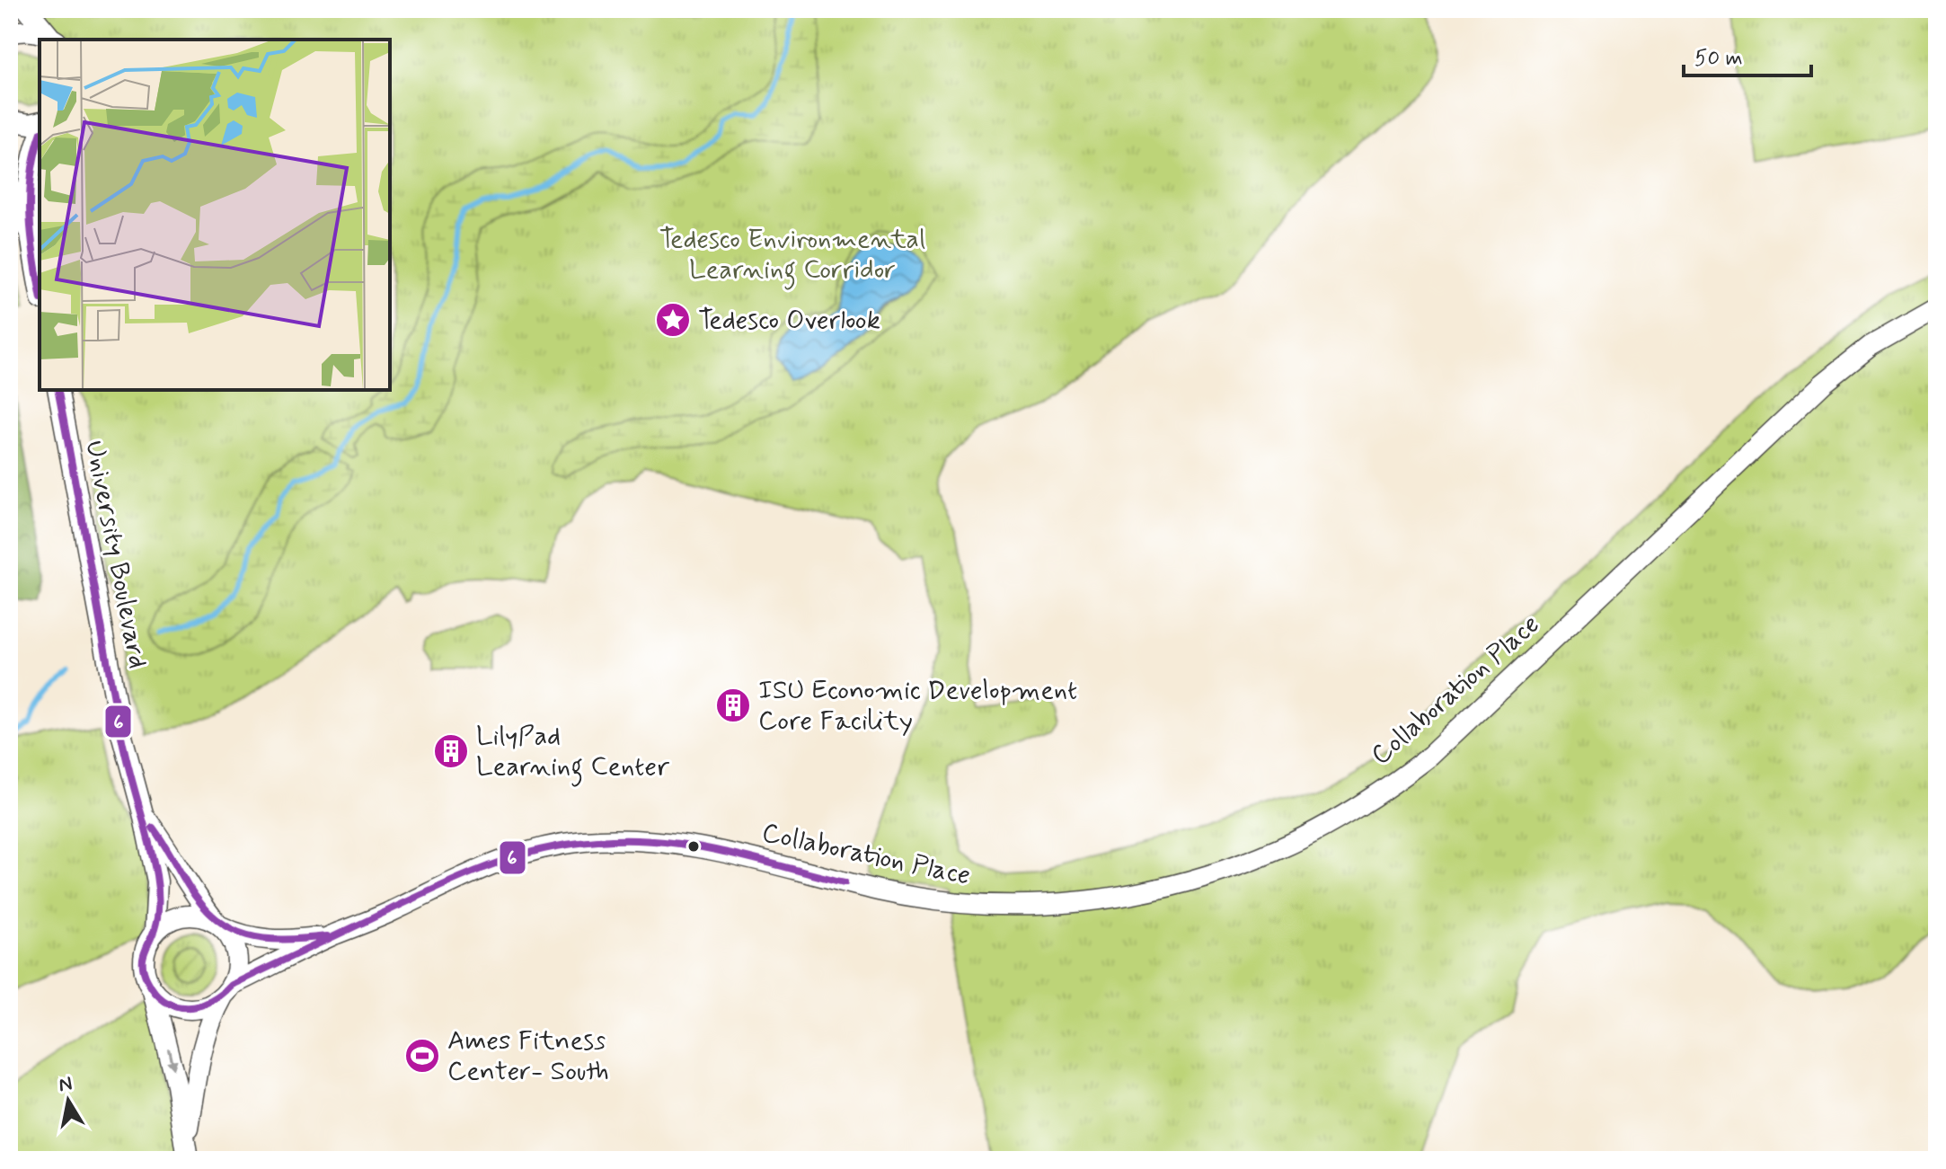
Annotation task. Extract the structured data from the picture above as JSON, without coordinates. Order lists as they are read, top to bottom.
{
  "streets": {
    "street": ["University Boulevard", "Collaboration Place"]
  },
  "crossings": [
    ["University Boulevard", "Collaboration Place"]
  ],
  "parks": ["Tedesco Environmental Learning Corridor"],
  "places": {
    "place": ["Tedesco Overlook"],
    "building": ["ISU Economic Development Core Facility", "LilyPad Learning Center"],
    "sports": ["Ames Fitness Center- South"]
  },
  "lines": ["transit line 6"],
  "scale_bar": "50 m",
  "north": "top"
}
